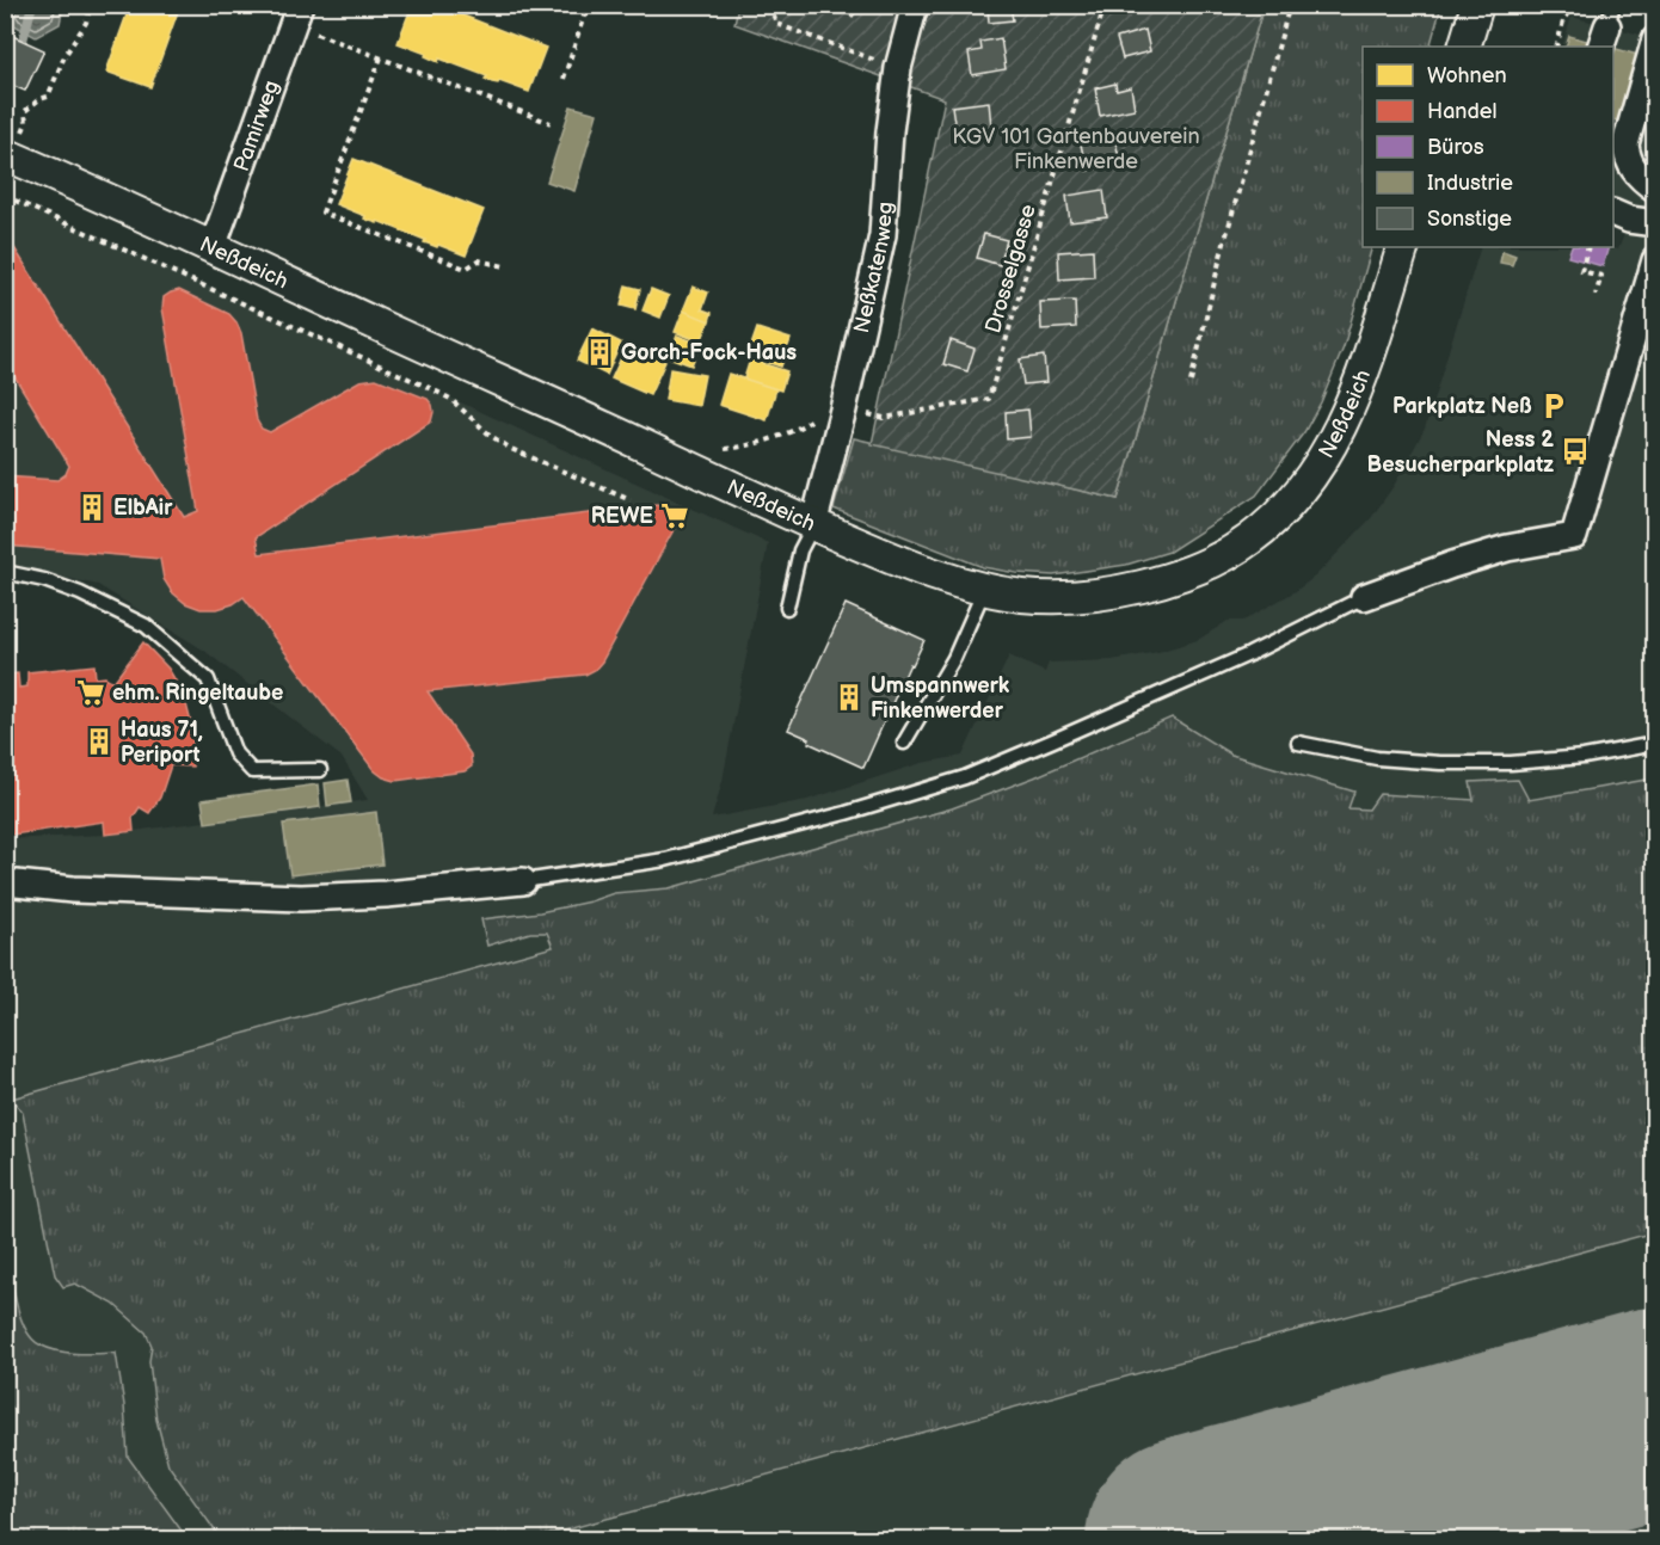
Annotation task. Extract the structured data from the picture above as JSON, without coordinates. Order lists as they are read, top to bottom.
{
  "streets": {
    "street": ["Pamirweg", "Neßdeich", "Neßkatenweg"],
    "path": ["Drosselgasse"]
  },
  "crossings": [
    ["Pamirweg", "Neßdeich"],
    ["Neßdeich", "Neßkatenweg"],
    ["Neßkatenweg", "Drosselgasse"]
  ],
  "parks": ["KGV 101 Gartenbauverein Finkenwerde"],
  "places": {
    "building": [
      "Gorch-Fock-Haus",
      "ElbAir",
      "Umspannwerk Finkenwerder",
      "Haus 71, Periport"
    ],
    "parking": ["Parkplatz Neß"],
    "bus stop": ["Ness 2 Besucherparkplatz"],
    "supermarket": ["REWE", "ehm. Ringeltaube"]
  },
  "legend": [
    "Wohnen",
    "Handel",
    "Büros",
    "Industrie",
    "Sonstige"
  ]
}
